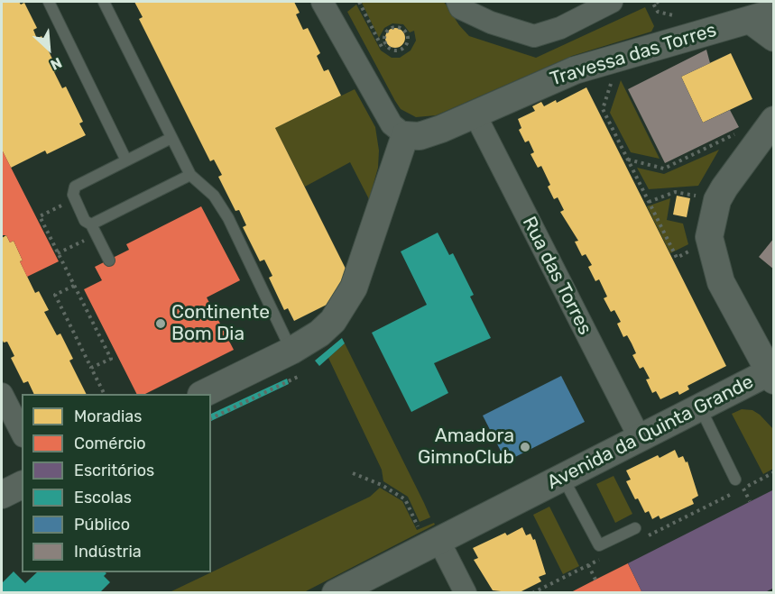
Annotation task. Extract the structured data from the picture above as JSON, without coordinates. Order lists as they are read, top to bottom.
{
  "streets": {
    "street": ["Travessa das Torres", "Rua das Torres", "Avenida da Quinta Grande"]
  },
  "crossings": [
    ["Travessa das Torres", "Rua das Torres"],
    ["Rua das Torres", "Avenida da Quinta Grande"]
  ],
  "places": ["Continente Bom Dia", "Amadora GimnoClub"],
  "legend": [
    "Moradias",
    "Comércio",
    "Escritórios",
    "Escolas",
    "Público",
    "Indústria"
  ],
  "north": "bottom right"
}
